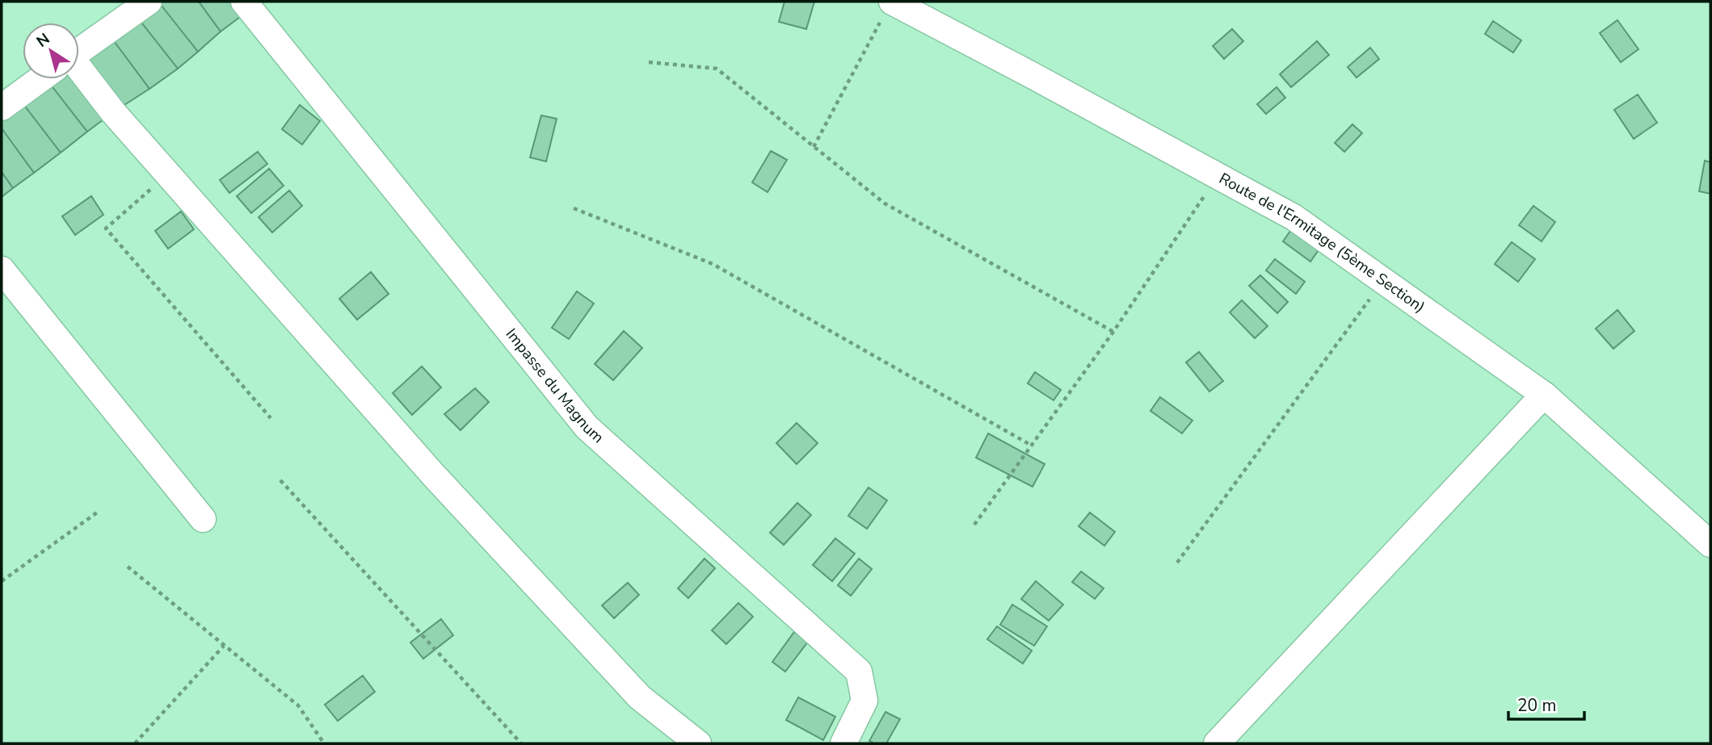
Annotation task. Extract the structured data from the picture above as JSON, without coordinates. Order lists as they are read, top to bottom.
{
  "streets": {
    "street": ["Route de l'Ermitage (5ème Section)", "Impasse du Magnum"]
  },
  "scale_bar": "20 m",
  "north": "top left"
}
